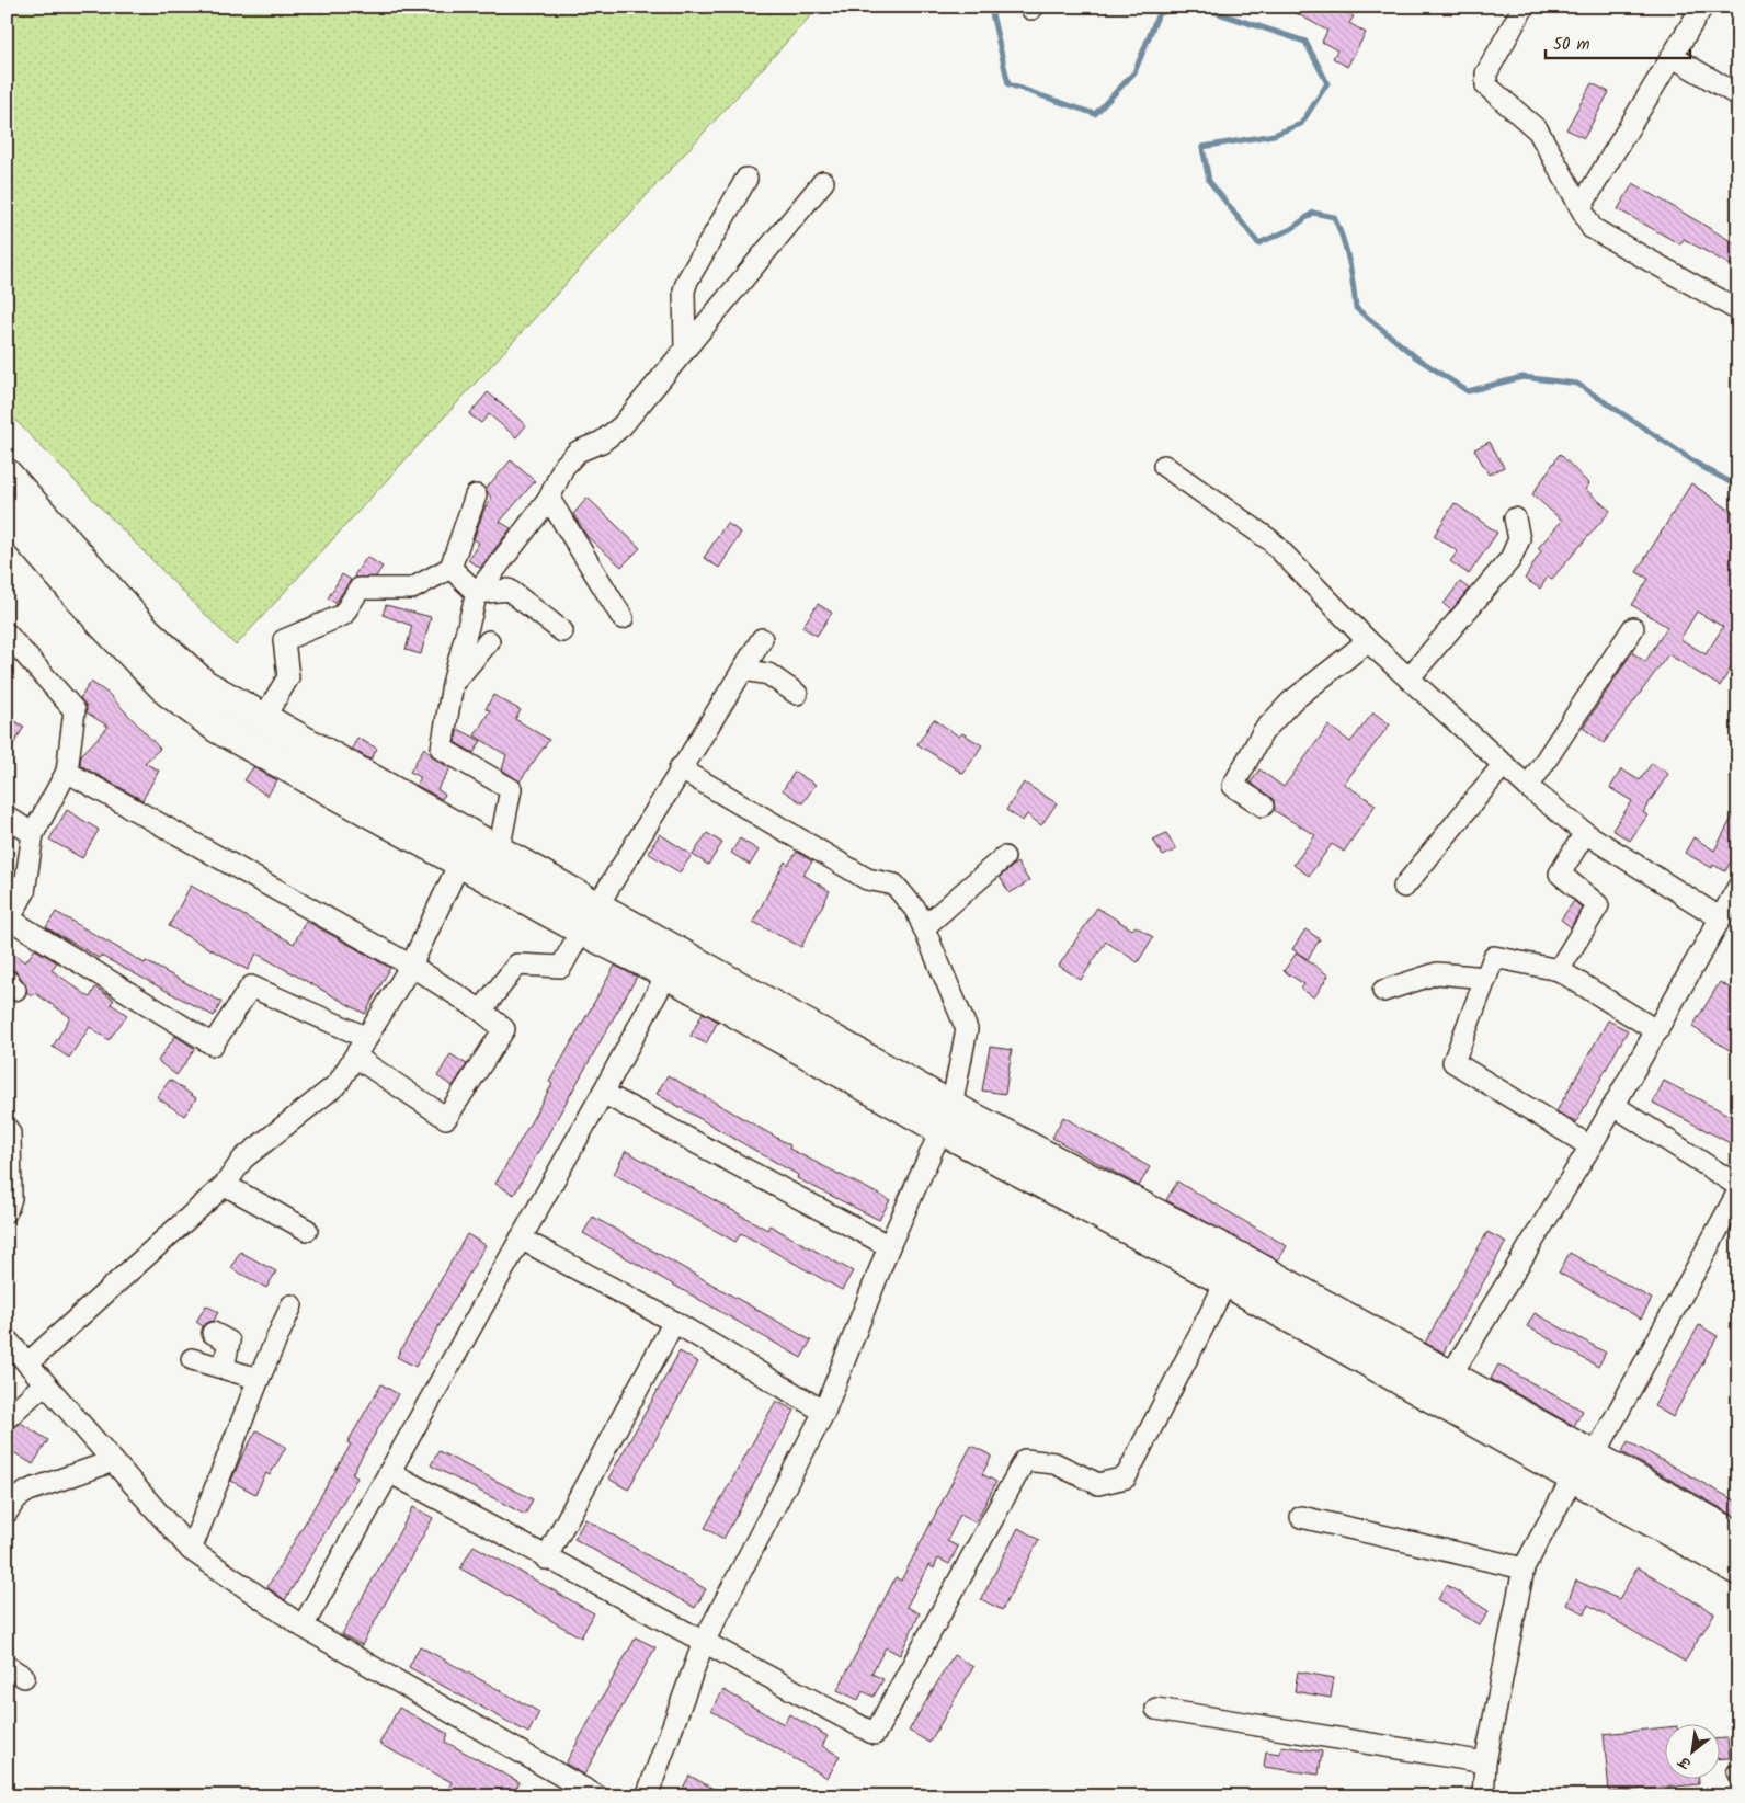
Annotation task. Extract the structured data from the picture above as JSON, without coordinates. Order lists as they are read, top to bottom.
{
  "scale_bar": "50 m",
  "north": "bottom left"
}
